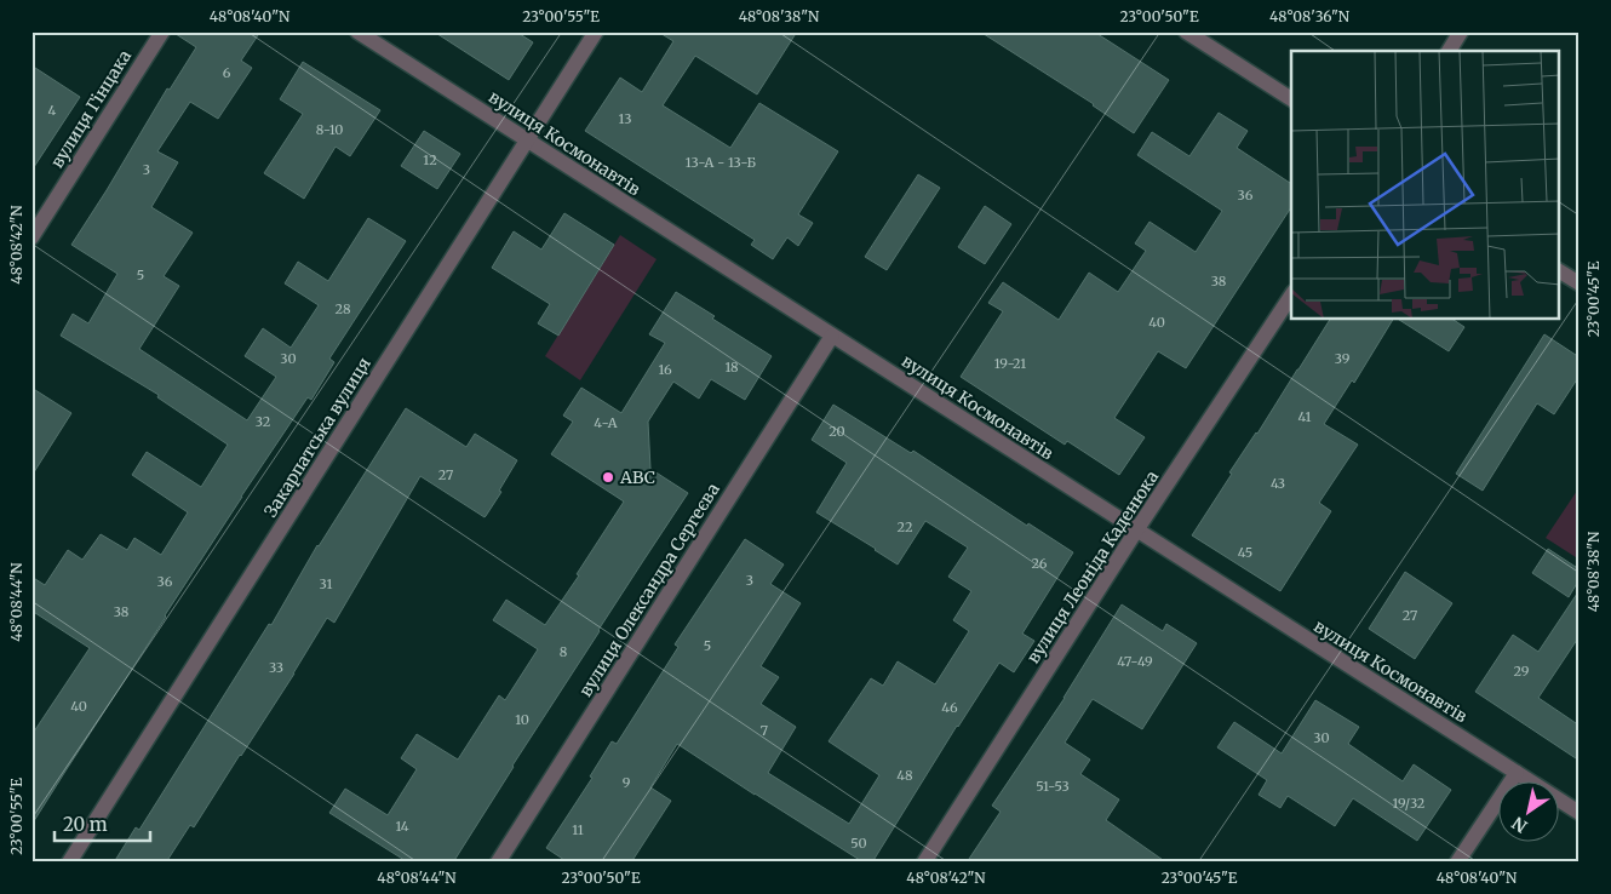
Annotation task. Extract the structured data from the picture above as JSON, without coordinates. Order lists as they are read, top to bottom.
{
  "streets": {
    "street": [
      "вулиця Гінцака",
      "вулиця Космонавтів",
      "Закарпатська вулиця",
      "вулиця Леоніда Каденюка",
      "вулиця Олександра Сергеєва"
    ]
  },
  "crossings": [
    ["вулиця Космонавтів", "Закарпатська вулиця"],
    ["вулиця Космонавтів", "вулиця Леоніда Каденюка"],
    ["вулиця Космонавтів", "вулиця Олександра Сергеєва"]
  ],
  "places": ["ABC"],
  "house_numbers": [
    "6",
    "4",
    "13",
    "8-10",
    "12",
    "13-А - 13-Б",
    "3",
    "36",
    "5",
    "38",
    "28",
    "40",
    "30",
    "39",
    "19-21",
    "18",
    "16",
    "41",
    "32",
    "4-А",
    "20",
    "27",
    "43",
    "22",
    "45",
    "26",
    "3",
    "36",
    "31",
    "38",
    "27",
    "5",
    "8",
    "47-49",
    "33",
    "29",
    "40",
    "46",
    "10",
    "7",
    "30",
    "48",
    "9",
    "51-53",
    "19/32",
    "14",
    "11",
    "50"
  ],
  "scale_bar": "20 m",
  "north": "bottom left",
  "coordinates": [
    "48°08'40\"N",
    "23°00'55\"E",
    "48°08'38\"N",
    "23°00'50\"E",
    "48°08'36\"N",
    "48°08'42\"N",
    "23°00'45\"E",
    "48°08'44\"N"
  ]
}
